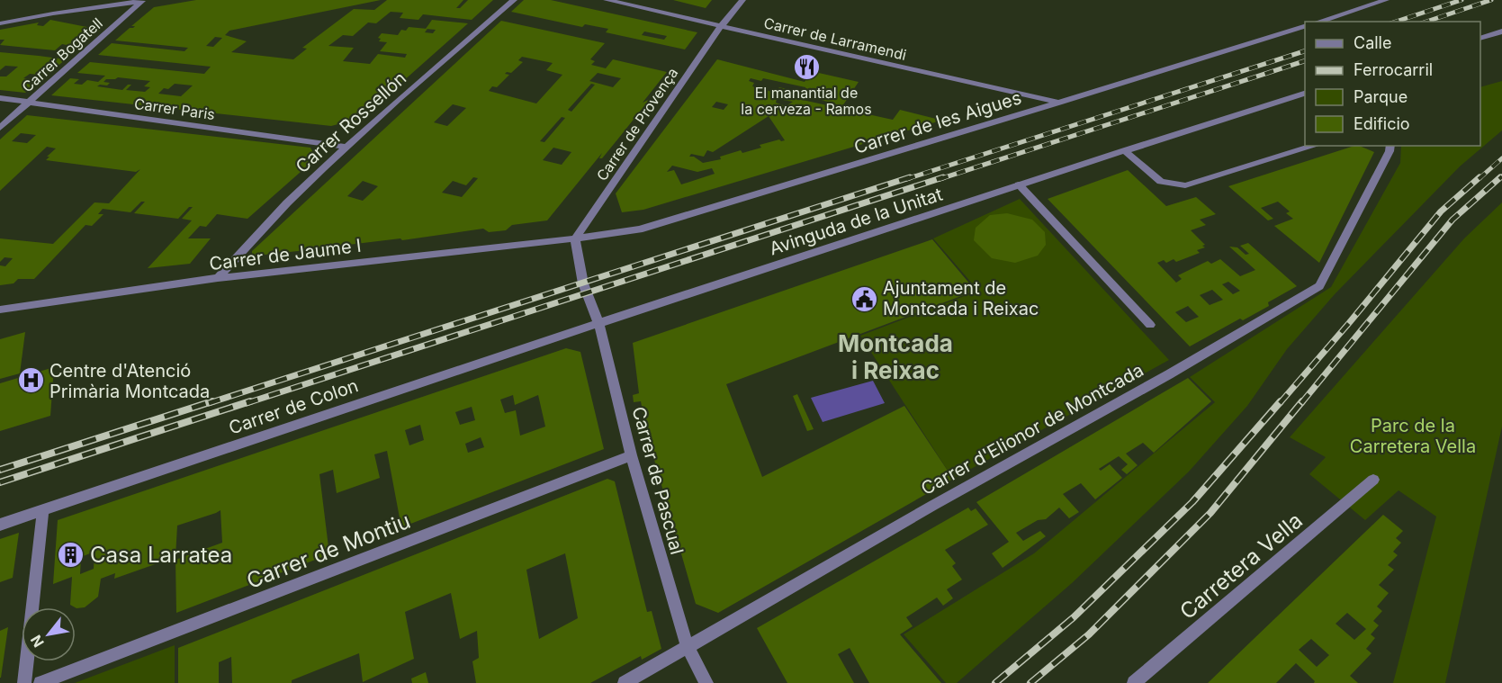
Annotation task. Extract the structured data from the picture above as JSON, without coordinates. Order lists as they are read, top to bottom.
{
  "streets": {
    "street": [
      "Carrer de Larramendi",
      "Carrer Bogatell",
      "Carrer Paris",
      "Carrer Rossellón",
      "Carrer de les Aigues",
      "Carrer de Provença",
      "Avinguda de la Unitat",
      "Carrer de Jaume I",
      "Carrer de Colon",
      "Carrer d'Elionor de Montcada",
      "Carrer de Pascual",
      "Carrer de Montiu",
      "Carretera Vella"
    ]
  },
  "crossings": [
    ["Carrer de Larramendi", "Carrer de les Aigues"],
    ["Carrer de Larramendi", "Carrer de Provença"],
    ["Carrer Bogatell", "Carrer Paris"],
    ["Carrer Paris", "Carrer Rossellón"],
    ["Carrer Rossellón", "Carrer de Jaume I"],
    ["Carrer de les Aigues", "Carrer de Provença"],
    ["Carrer de les Aigues", "Carrer de Jaume I"],
    ["Carrer de les Aigues", "Carrer de Pascual"],
    ["Carrer de Provença", "Carrer de Jaume I"],
    ["Carrer de Provença", "Carrer de Pascual"],
    ["Avinguda de la Unitat", "Carrer de Colon"],
    ["Avinguda de la Unitat", "Carrer de Pascual"],
    ["Carrer de Jaume I", "Carrer de Pascual"],
    ["Carrer de Colon", "Carrer de Pascual"],
    ["Carrer d'Elionor de Montcada", "Carrer de Pascual"],
    ["Carrer de Pascual", "Carrer de Montiu"]
  ],
  "districts": ["Montcada i Reixac"],
  "parks": ["Parc de la Carretera Vella"],
  "places": {
    "restaurant": ["El manantial de la cerveza - Ramos"],
    "public building": ["Ajuntament de Montcada i Reixac"],
    "hospital": ["Centre d'Atenció Primària Montcada"],
    "building": ["Casa Larratea"]
  },
  "legend": [
    "Calle",
    "Ferrocarril",
    "Parque",
    "Edificio"
  ],
  "north": "bottom left"
}
